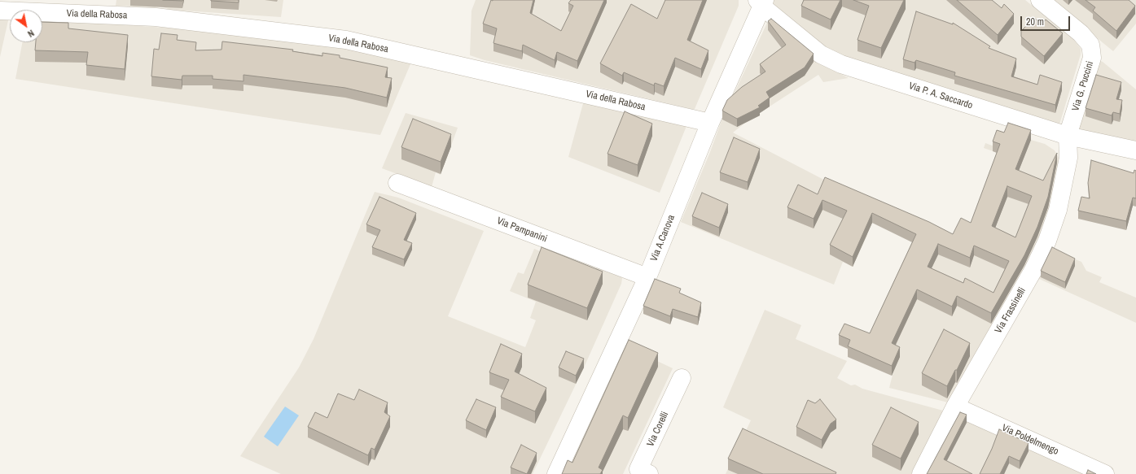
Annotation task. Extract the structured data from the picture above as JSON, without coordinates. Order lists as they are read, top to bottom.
{
  "streets": {
    "street": [
      "Via della Rabosa",
      "Via G. Puccini",
      "Via P. A. Saccardo",
      "Via Pampanini",
      "Via A.Canova",
      "Via Frassinelli",
      "Via Corelli",
      "Via Poldelmengo"
    ]
  },
  "crossings": [
    ["Via della Rabosa", "Via A.Canova"],
    ["Via G. Puccini", "Via P. A. Saccardo"],
    ["Via G. Puccini", "Via Frassinelli"],
    ["Via P. A. Saccardo", "Via A.Canova"],
    ["Via P. A. Saccardo", "Via Frassinelli"],
    ["Via Pampanini", "Via A.Canova"],
    ["Via Frassinelli", "Via Poldelmengo"]
  ],
  "scale_bar": "20 m",
  "north": "bottom right"
}
